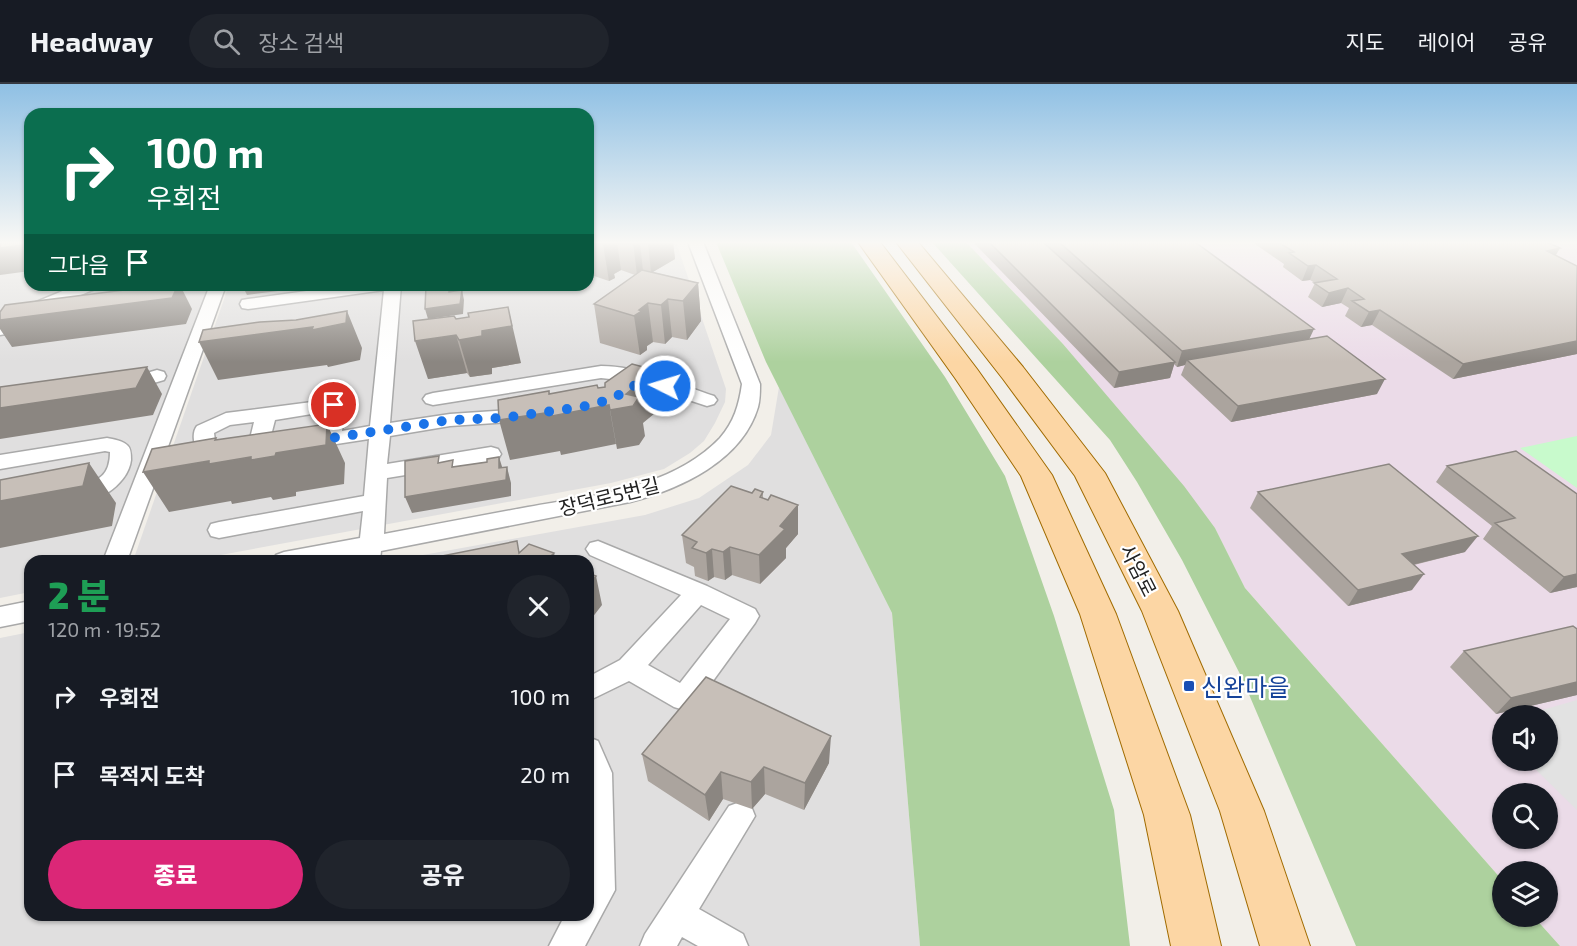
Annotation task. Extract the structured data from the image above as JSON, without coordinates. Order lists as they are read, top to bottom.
{
  "streets": {
    "main road": ["사암로"],
    "street": ["장덕로5번길"]
  },
  "places": {
    "transit": ["신완마을"]
  },
  "page": {
    "header": "Headway",
    "search": "장소 검색",
    "nav": ["지도", "레이어", "공유"],
    "turn": ["100 m", "우회전"],
    "then": "그다음",
    "heading": ["2 분", "120 m · 19:52"],
    "list": [
      {
        "name": "우회전",
        "value": "100 m"
      },
      {
        "name": "목적지 도착",
        "value": "20 m"
      }
    ],
    "buttons": ["종료", "공유"]
  }
}
